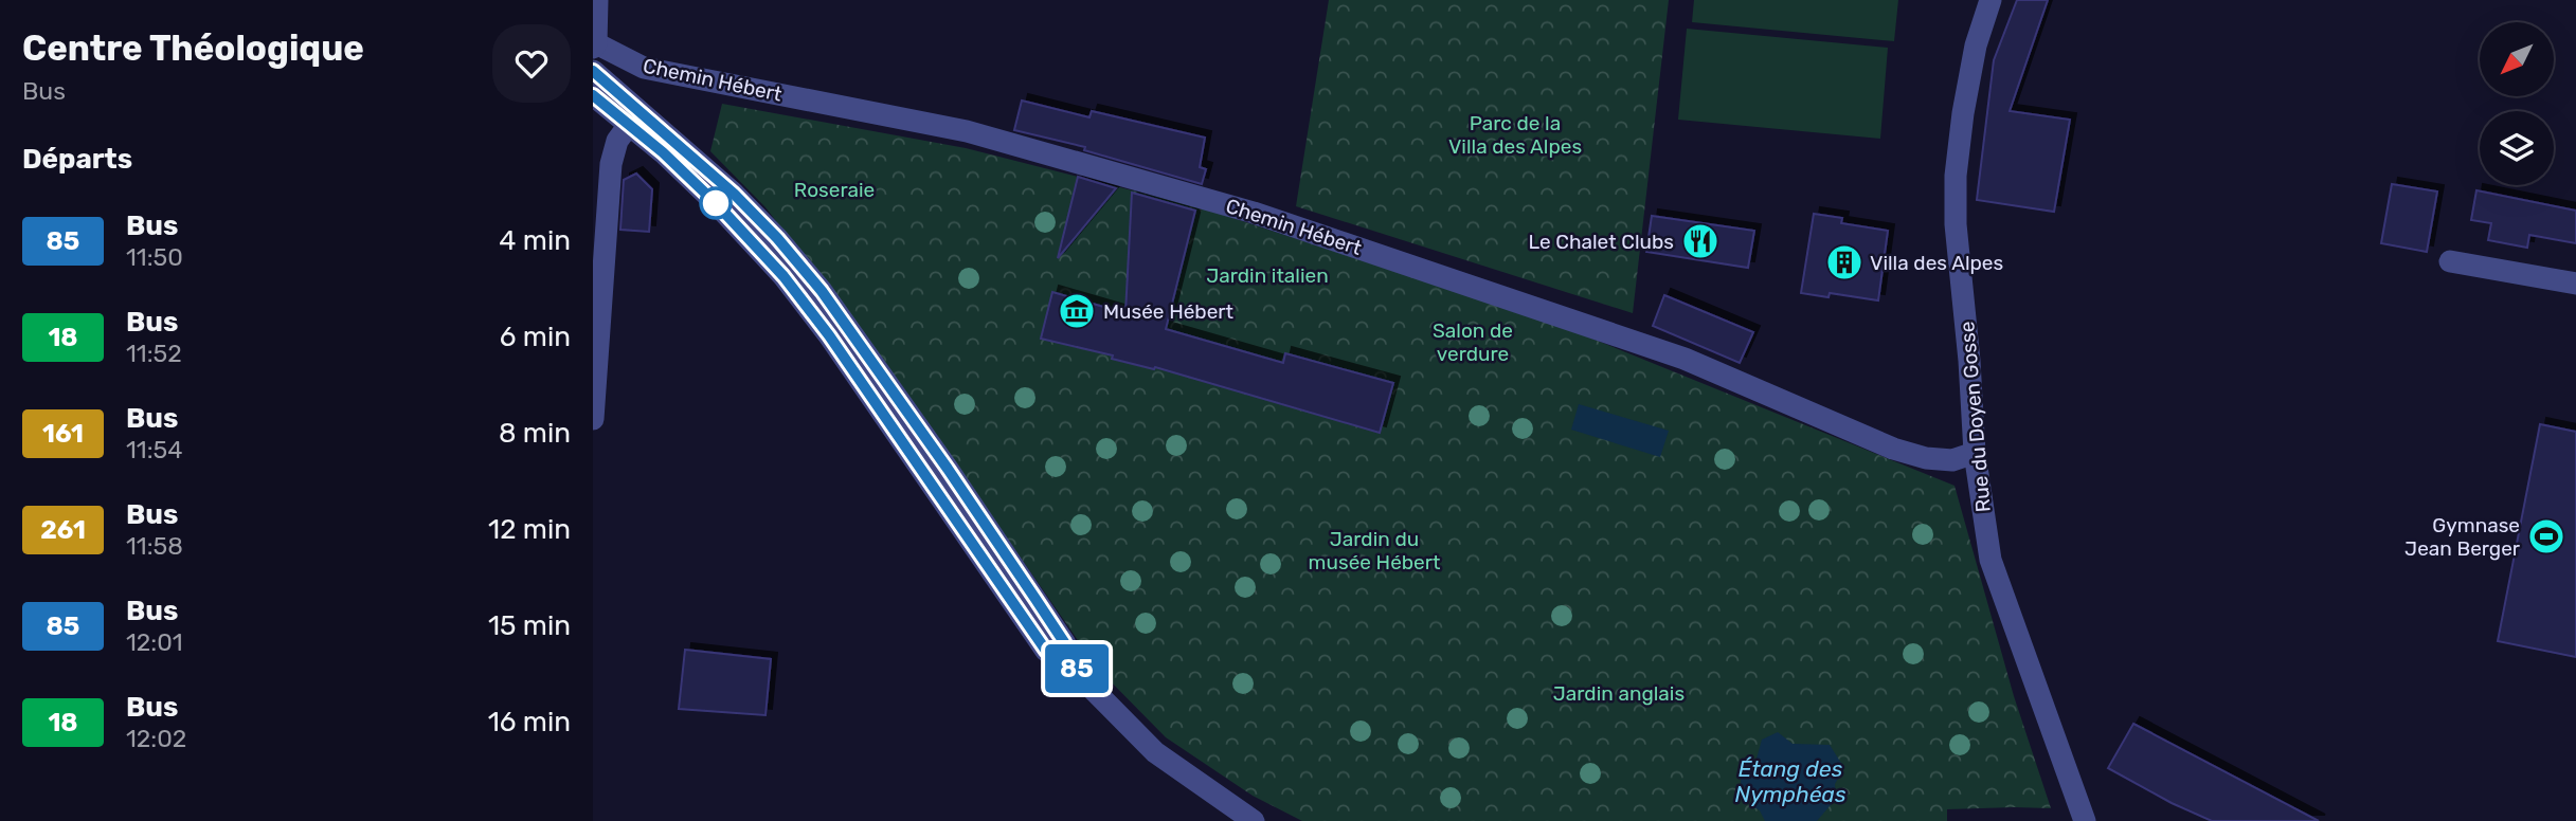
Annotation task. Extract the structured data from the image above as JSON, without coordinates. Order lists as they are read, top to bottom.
{
  "streets": {
    "street": ["Chemin Hébert", "Rue du Doyen Gosse"]
  },
  "crossings": [
    ["Chemin Hébert", "Rue du Doyen Gosse"]
  ],
  "water": ["Étang des Nymphéas"],
  "parks": [
    "Parc de la Villa des Alpes",
    "Roseraie",
    "Jardin italien",
    "Salon de verdure",
    "Jardin du musée Hébert",
    "Jardin anglais"
  ],
  "places": {
    "restaurant": ["Le Chalet Clubs"],
    "building": ["Villa des Alpes"],
    "museum": ["Musée Hébert"],
    "sports": ["Gymnase Jean Berger"]
  },
  "lines": ["bus line 85"],
  "north": "bottom left",
  "page": {
    "heading": [
      ["Centre Théologique", "Bus"],
      "Départs"
    ],
    "on_map": "85",
    "list": [
      {
        "mark": "85",
        "name": "Bus",
        "note": "11:50",
        "value": "4 min"
      },
      {
        "mark": "18",
        "name": "Bus",
        "note": "11:52",
        "value": "6 min"
      },
      {
        "mark": "161",
        "name": "Bus",
        "note": "11:54",
        "value": "8 min"
      },
      {
        "mark": "261",
        "name": "Bus",
        "note": "11:58",
        "value": "12 min"
      },
      {
        "mark": "85",
        "name": "Bus",
        "note": "12:01",
        "value": "15 min"
      },
      {
        "mark": "18",
        "name": "Bus",
        "note": "12:02",
        "value": "16 min"
      }
    ]
  }
}
